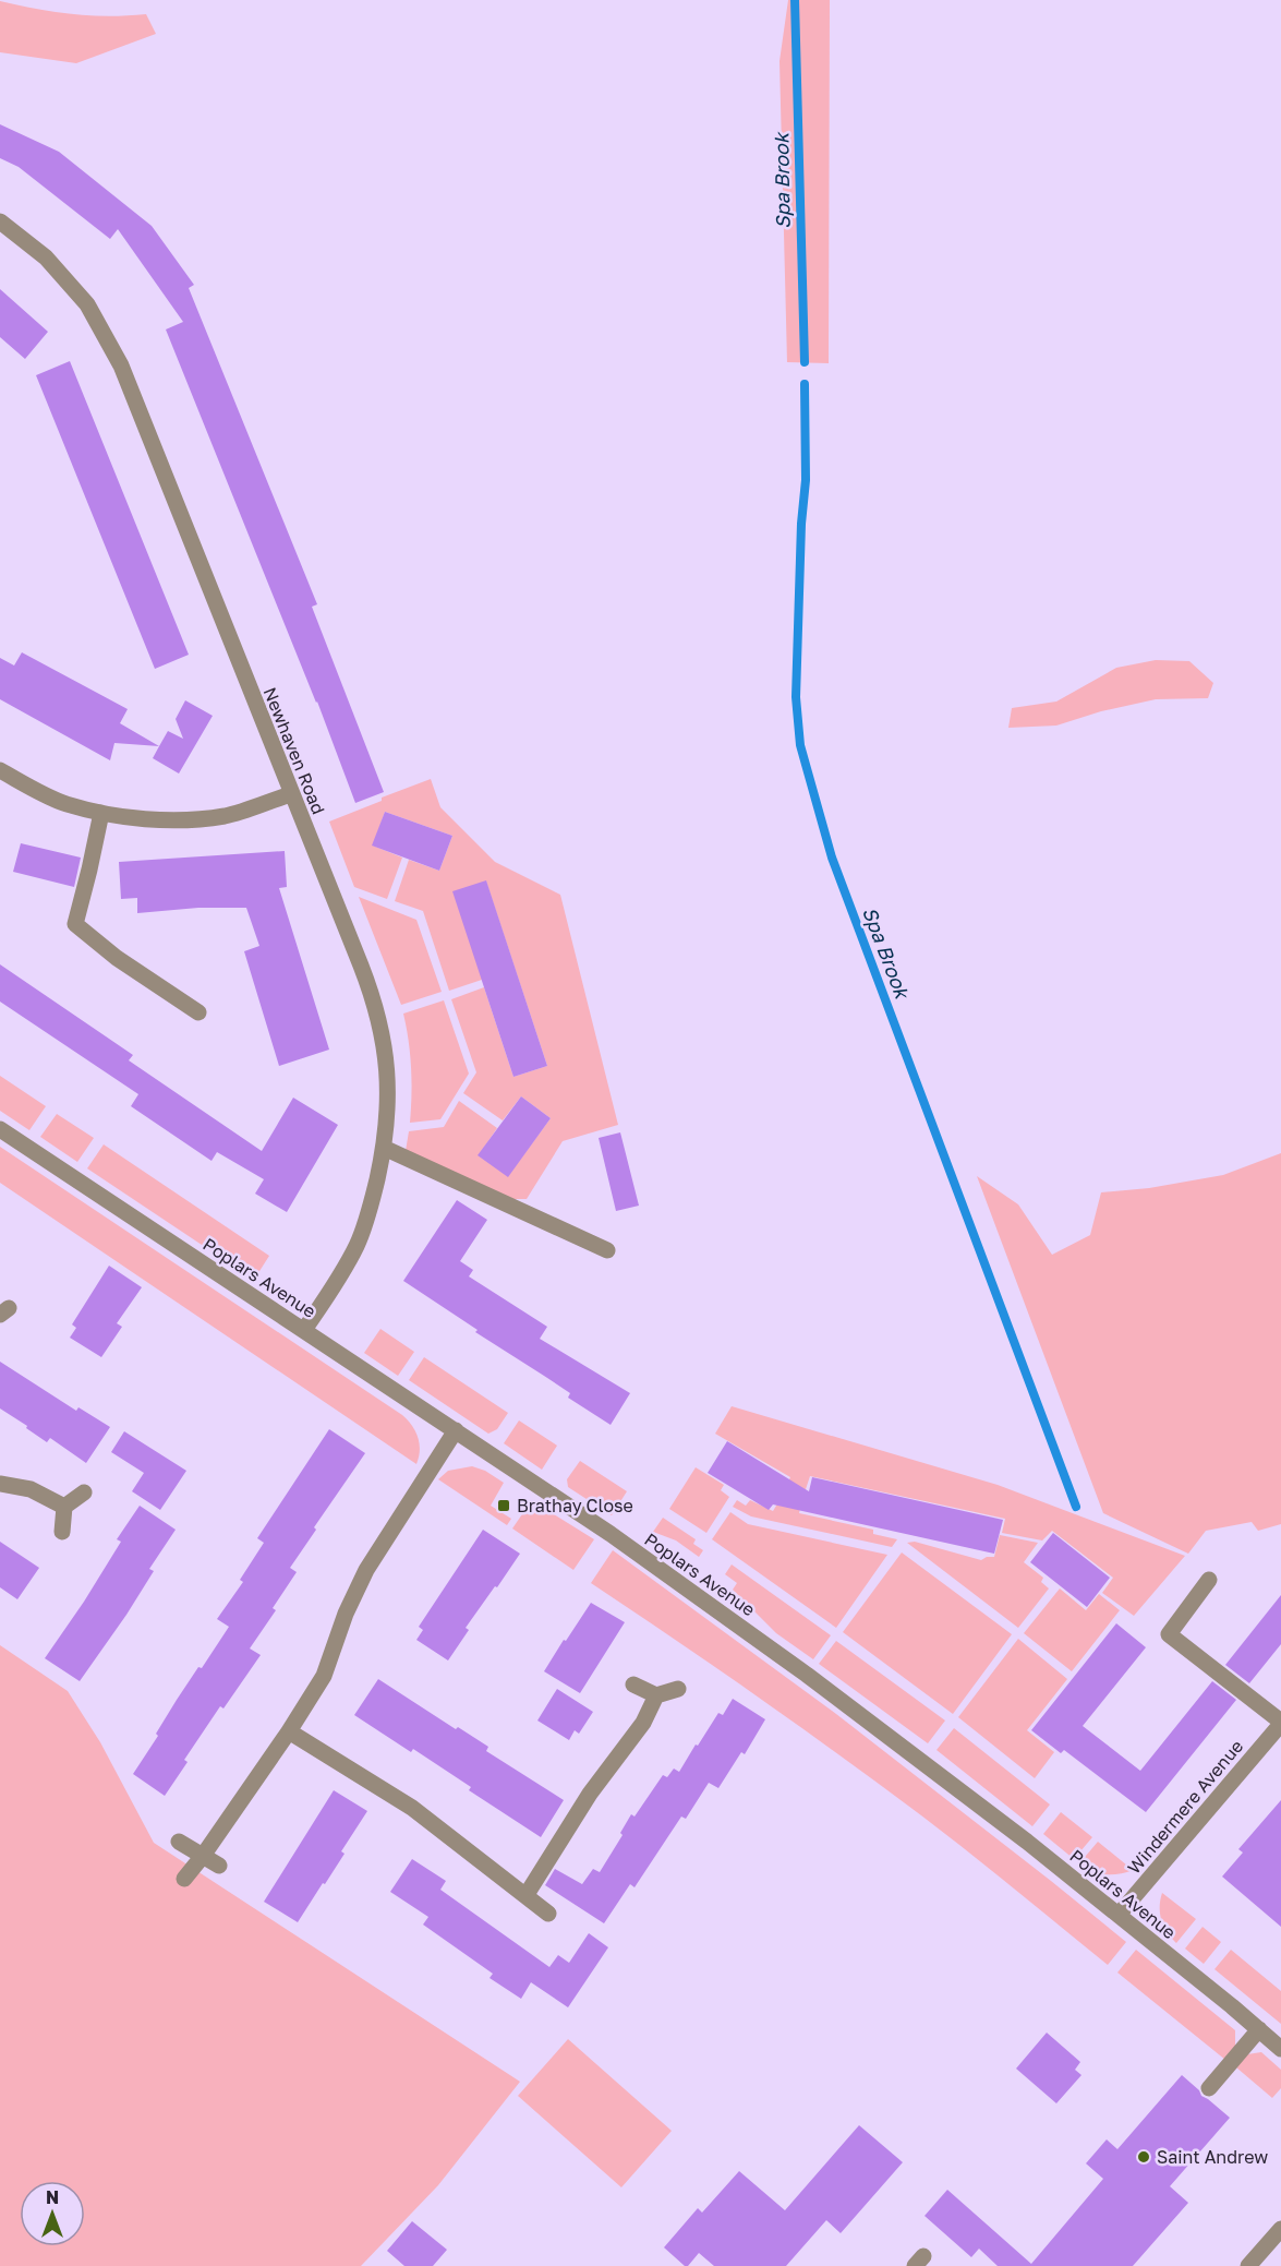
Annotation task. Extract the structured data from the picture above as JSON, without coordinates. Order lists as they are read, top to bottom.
{
  "streets": {
    "street": ["Newhaven Road", "Poplars Avenue", "Windermere Avenue"]
  },
  "crossings": [
    ["Newhaven Road", "Poplars Avenue"],
    ["Poplars Avenue", "Windermere Avenue"]
  ],
  "water": ["Spa Brook"],
  "places": {
    "transit": ["Brathay Close"],
    "other": ["Saint Andrew"]
  },
  "north": "top"
}
